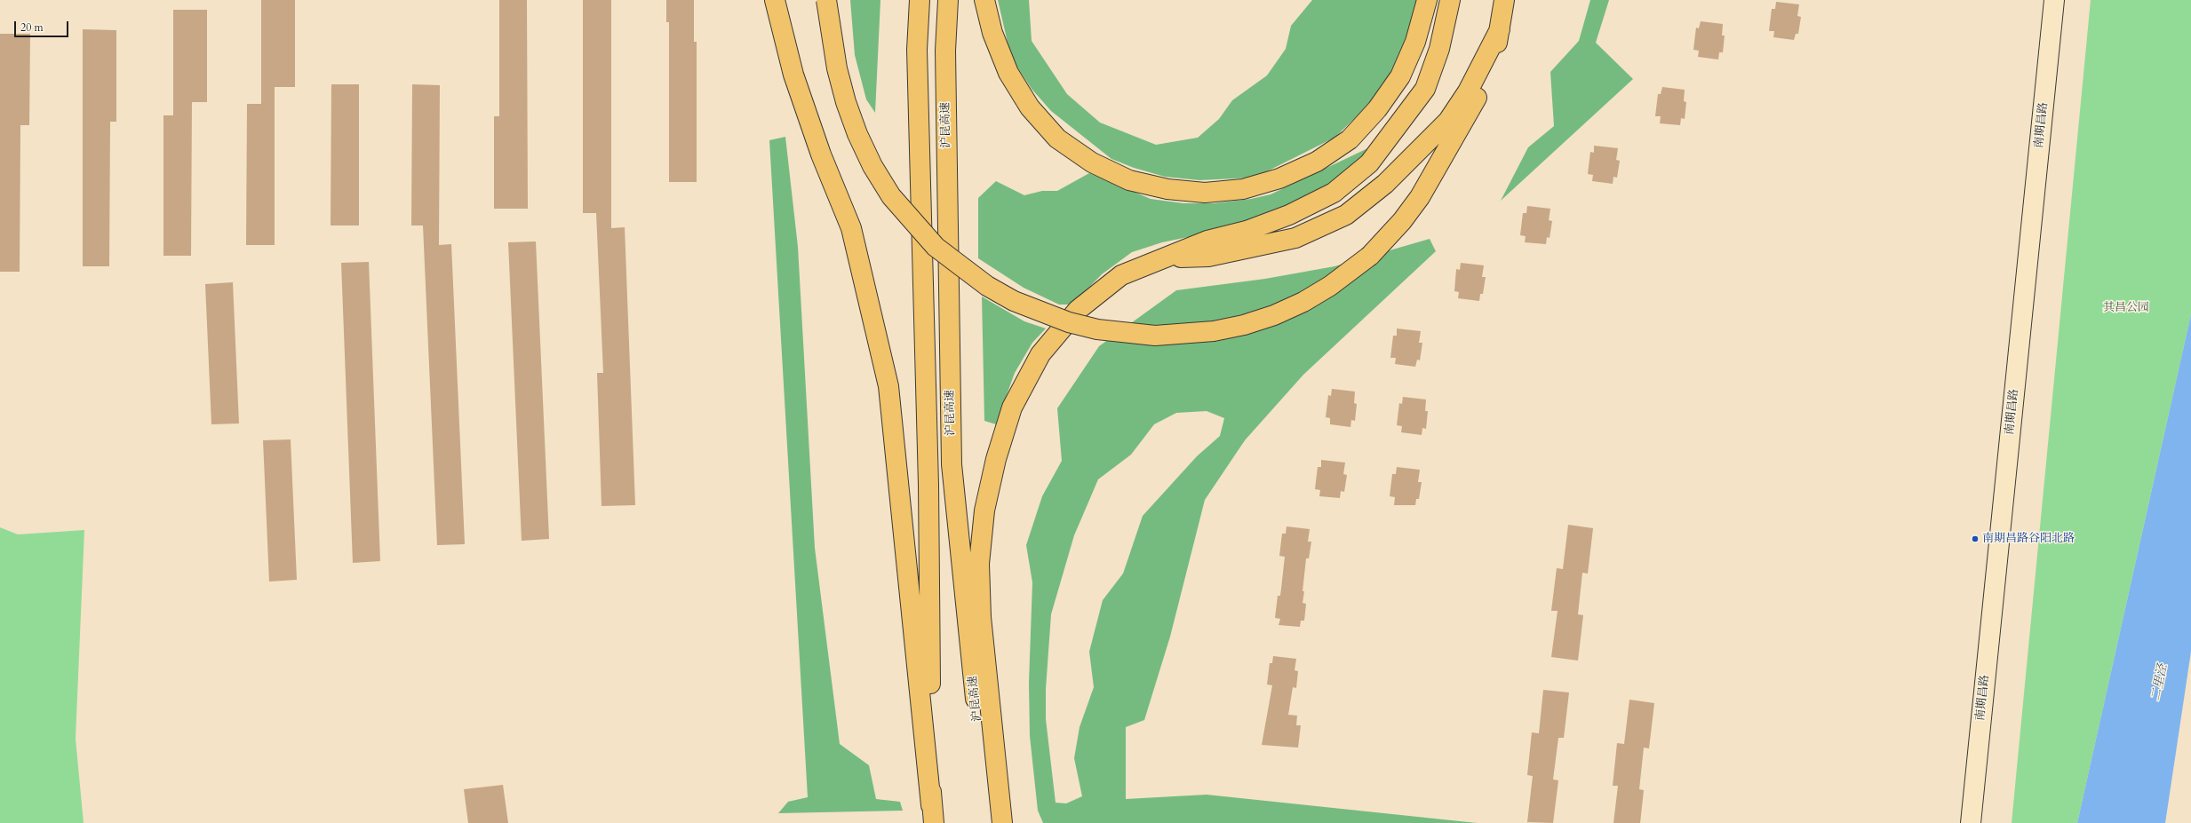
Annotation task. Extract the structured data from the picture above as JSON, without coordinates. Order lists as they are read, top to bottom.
{
  "streets": {
    "highway": ["沪昆高速"],
    "main road": ["南期昌路"]
  },
  "water": ["二里泾"],
  "parks": ["其昌公园"],
  "places": ["南期昌路谷阳北路"],
  "scale_bar": "20 m"
}
